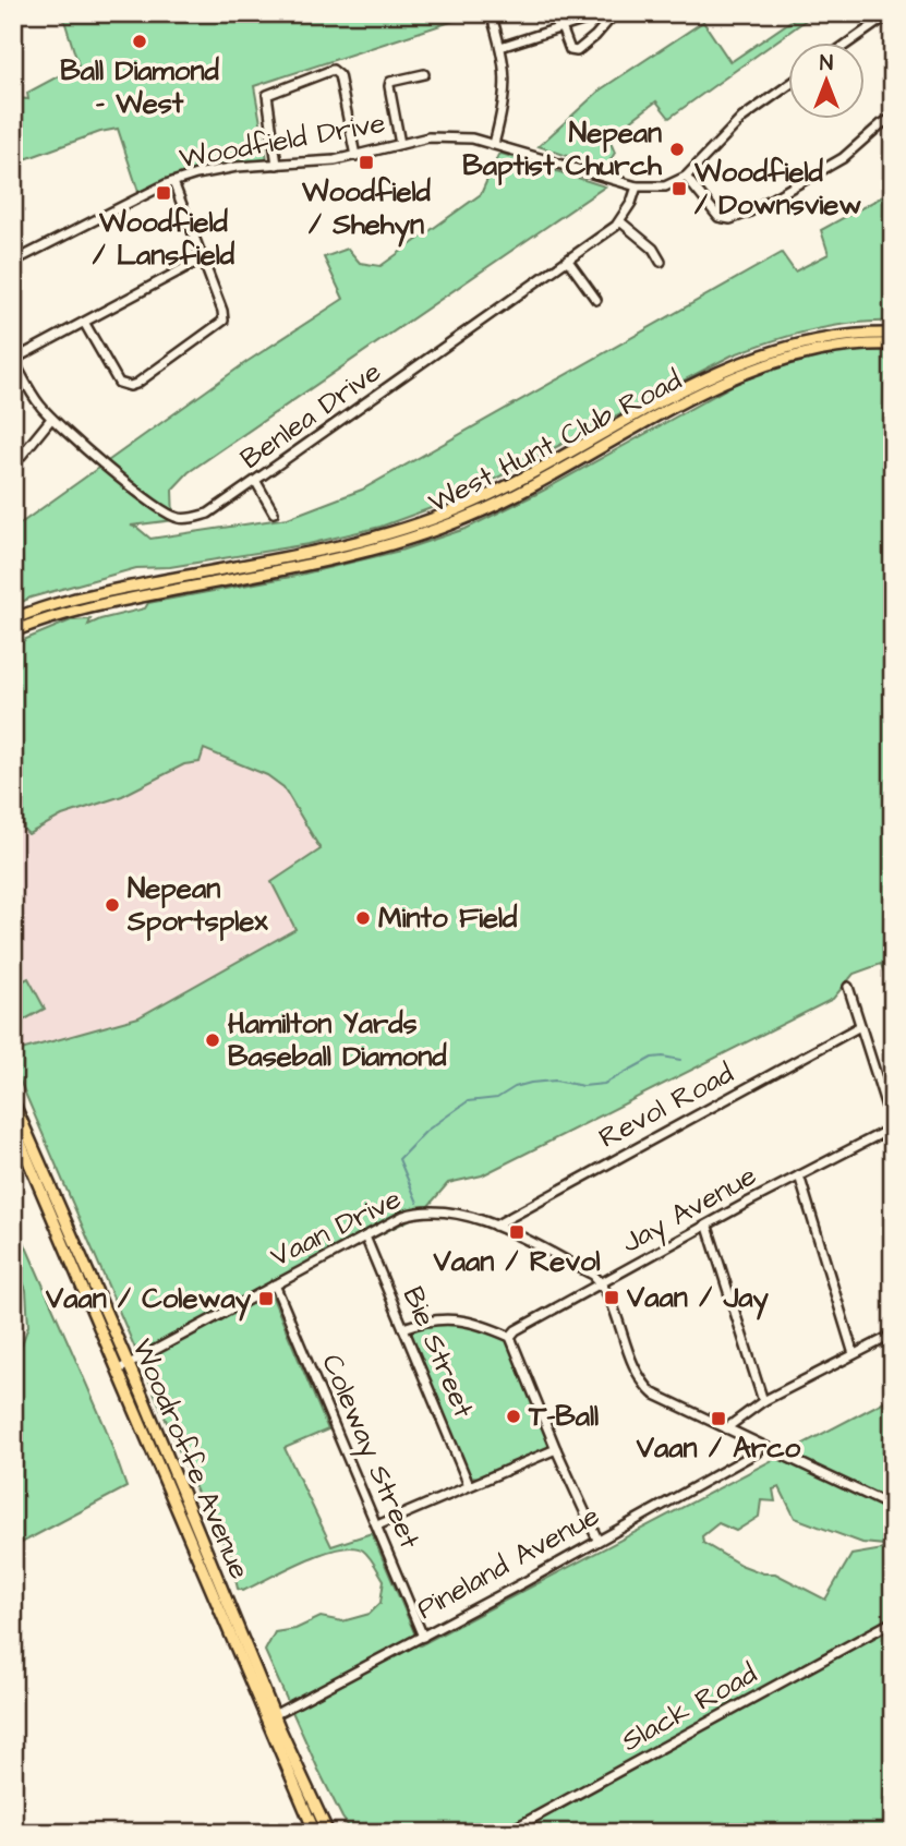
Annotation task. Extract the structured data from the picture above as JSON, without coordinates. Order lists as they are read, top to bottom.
{
  "streets": {
    "main road": ["West Hunt Club Road", "Woodroffe Avenue"],
    "street": [
      "Woodfield Drive",
      "Benlea Drive",
      "Revol Road",
      "Jay Avenue",
      "Vaan Drive",
      "Bie Street",
      "Coleway Street",
      "Pineland Avenue",
      "Slack Road"
    ]
  },
  "crossings": [
    ["Woodfield Drive", "Benlea Drive"],
    ["Revol Road", "Vaan Drive"],
    ["Jay Avenue", "Vaan Drive"],
    ["Vaan Drive", "Bie Street"],
    ["Vaan Drive", "Coleway Street"],
    ["Vaan Drive", "Woodroffe Avenue"],
    ["Coleway Street", "Pineland Avenue"],
    ["Woodroffe Avenue", "Pineland Avenue"]
  ],
  "places": {
    "other": [
      "Ball Diamond - West",
      "Nepean Baptist Church",
      "Nepean Sportsplex",
      "Minto Field",
      "Hamilton Yards Baseball Diamond",
      "T-Ball"
    ],
    "transit": [
      "Woodfield / Shehyn",
      "Woodfield / Downsview",
      "Woodfield / Lansfield",
      "Vaan / Revol",
      "Vaan / Jay",
      "Vaan / Coleway",
      "Vaan / Arco"
    ]
  },
  "north": "top"
}
